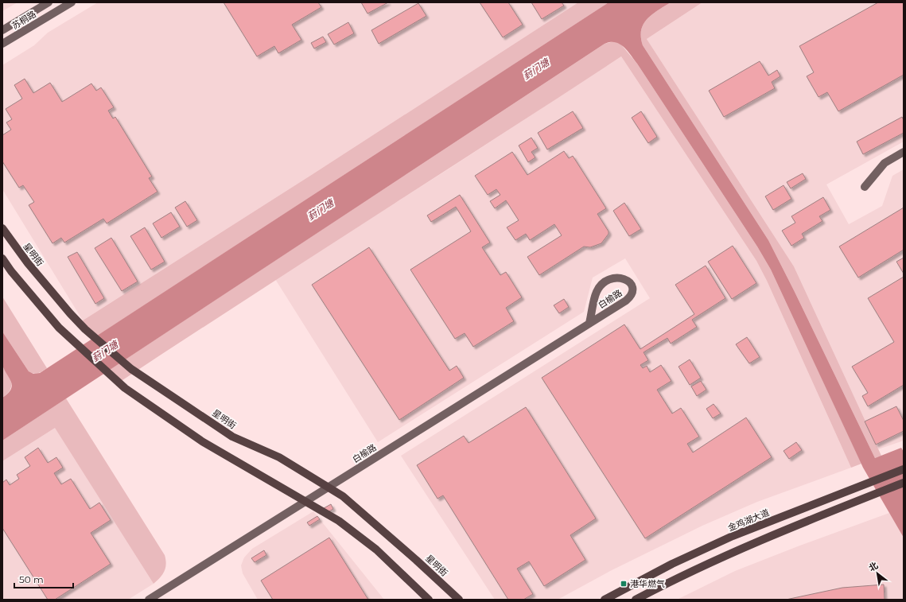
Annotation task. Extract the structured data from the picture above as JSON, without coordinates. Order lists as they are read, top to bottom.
{
  "streets": {
    "main road": ["星明街", "金鸡湖大道"],
    "street": ["苏桐路", "白榆路"]
  },
  "crossings": [
    ["星明街", "白榆路"]
  ],
  "water": ["葑门塘"],
  "places": {
    "transit": ["港华燃气"]
  },
  "scale_bar": "50 m",
  "north": "top left"
}
